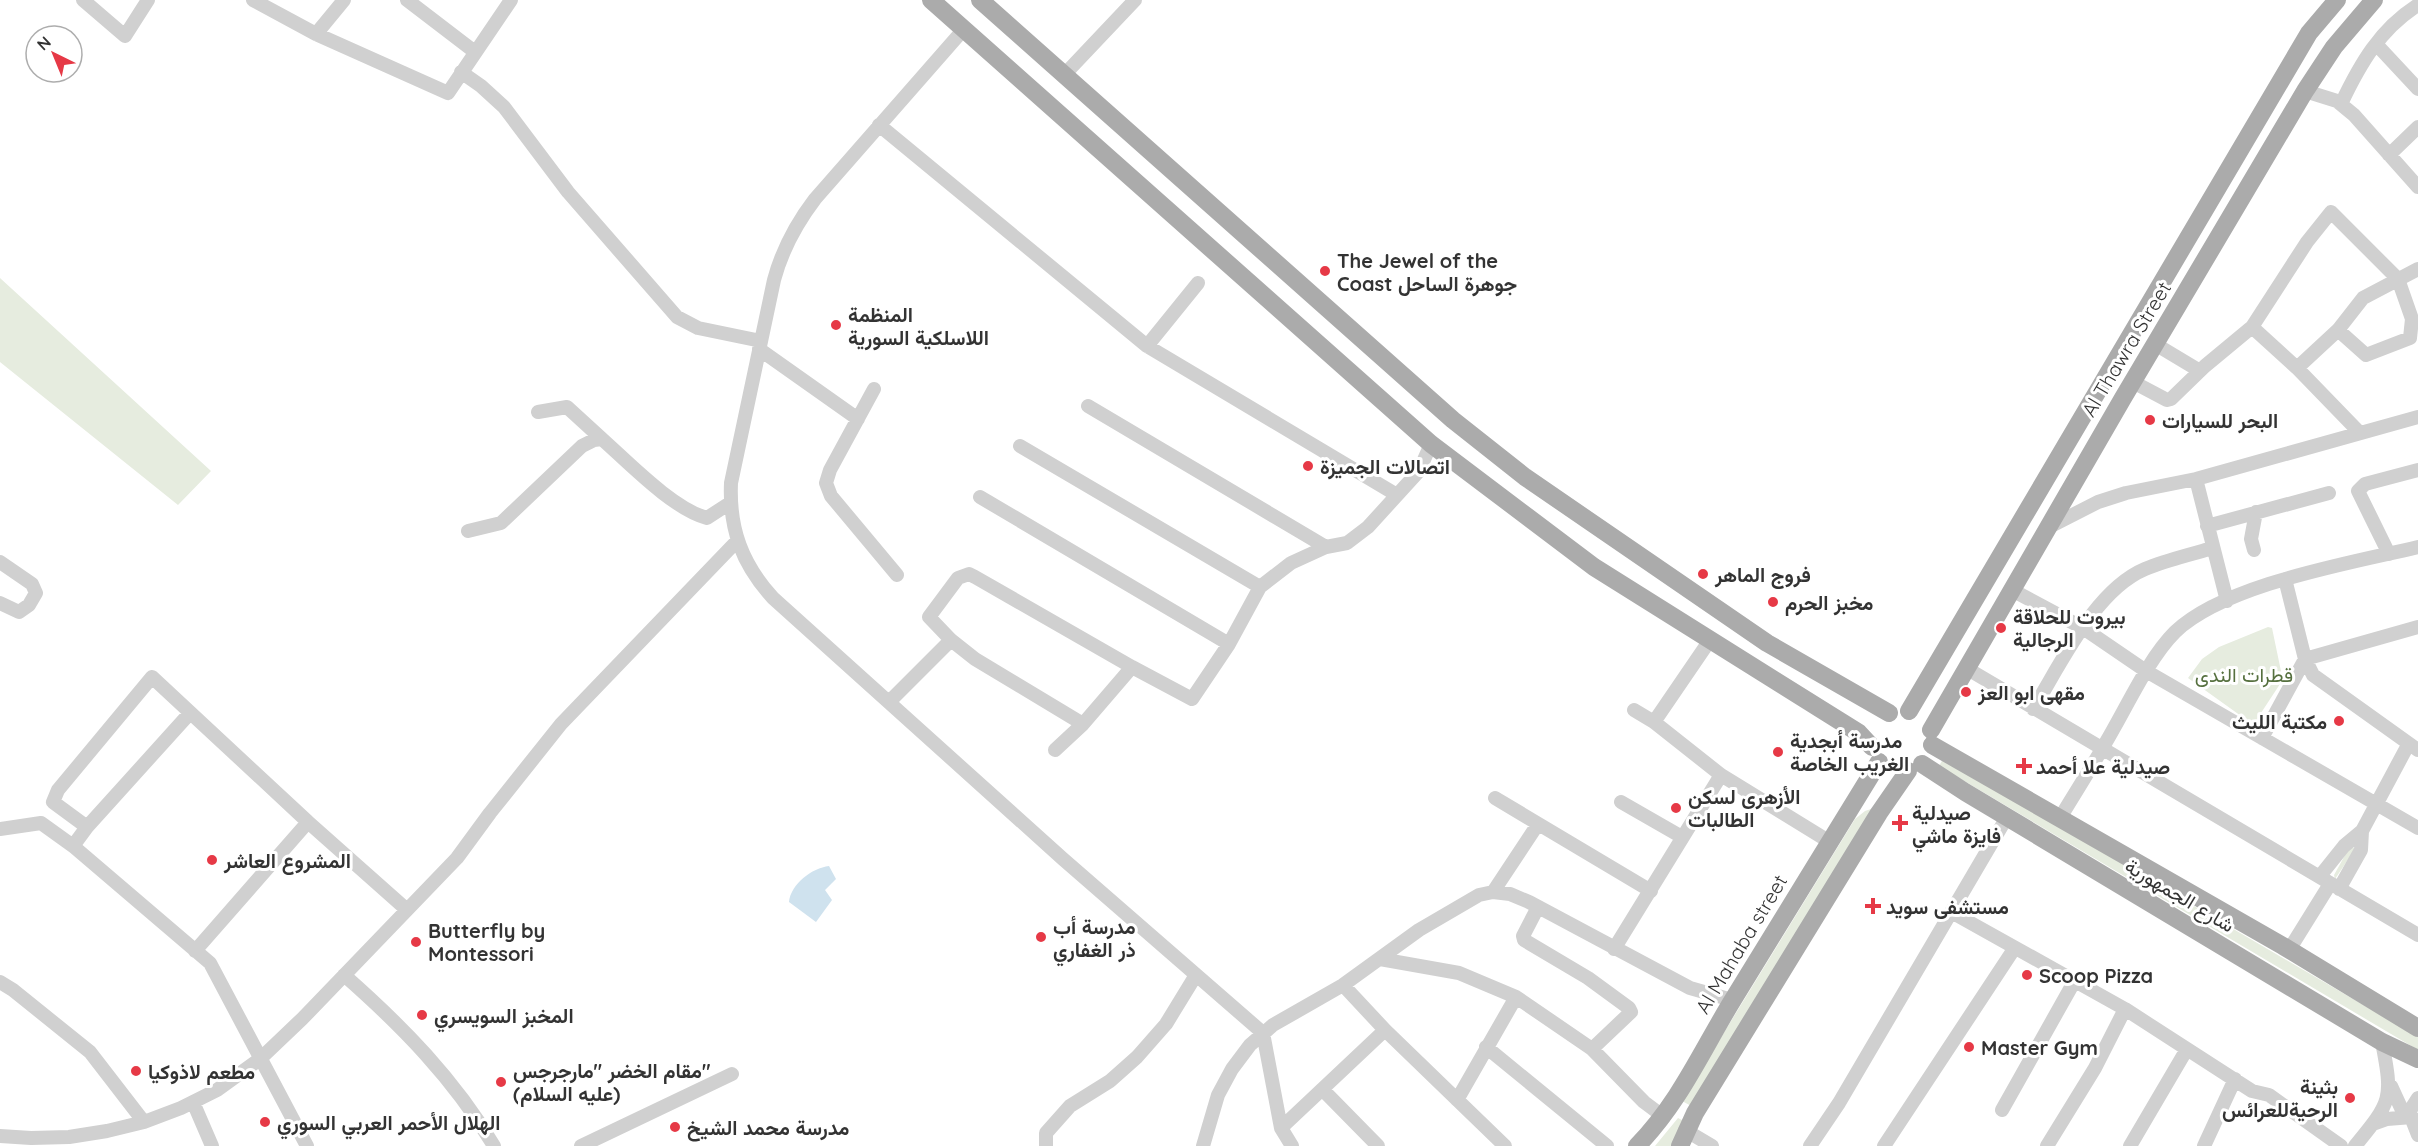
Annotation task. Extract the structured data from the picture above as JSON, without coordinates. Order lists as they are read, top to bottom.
{
  "streets": {
    "main road": ["Al Thawra Street", "شارع الجمهورية", "Al Mahaba street"]
  },
  "crossings": [
    ["Al Thawra Street", "شارع الجمهورية"],
    ["Al Thawra Street", "Al Mahaba street"],
    ["شارع الجمهورية", "Al Mahaba street"]
  ],
  "parks": ["قطرات الندى"],
  "places": {
    "other": [
      "The Jewel of the Coast جوهرة الساحل",
      "المنظمة اللاسلكية السورية",
      "البحر للسيارات",
      "اتصالات الجميزة",
      "فروج الماهر",
      "مخبز الحرم",
      "بيروت للحلاقة الرجالية",
      "مقهى ابو العز",
      "مكتبة الليث",
      "مدرسة أبجدية الغريب الخاصة",
      "الأزهري لسكن الطالبات",
      "المشروع العاشر",
      "مدرسة أب ذر الغفاري",
      "Butterfly by Montessori",
      "Scoop Pizza",
      "المخبز السويسري",
      "Master Gym",
      "مطعم لاذوكيا",
      "مقام الخضر \"مارجرجس\" (عليه السلام)",
      "بثينة الرحيةللعرائس",
      "الهلال الأحمر العربي السوري",
      "مدرسة محمد الشيخ"
    ],
    "health": ["صيدلية علا أحمد", "صيدلية فايزة ماشي", "مستشفى سويد"]
  },
  "north": "top left"
}
